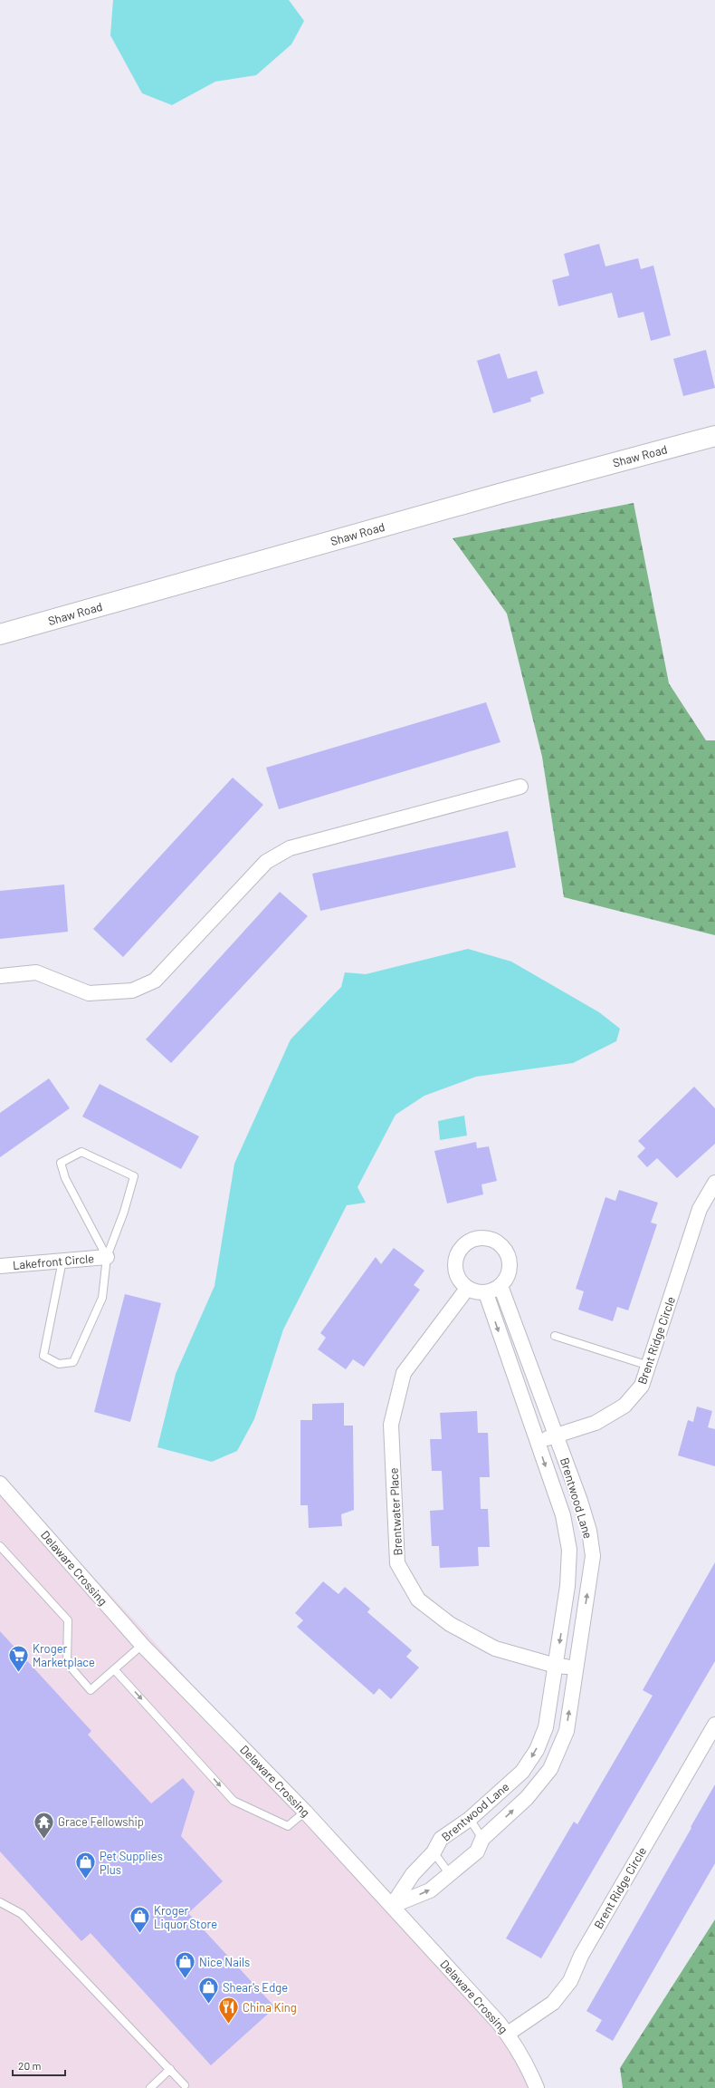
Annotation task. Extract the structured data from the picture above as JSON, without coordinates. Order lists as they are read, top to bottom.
{
  "streets": {
    "main road": ["Shaw Road"],
    "street": [
      "Lakefront Circle",
      "Brent Ridge Circle",
      "Brentwood Lane",
      "Brentwater Place",
      "Delaware Crossing"
    ]
  },
  "crossings": [
    ["Brent Ridge Circle", "Brentwood Lane"],
    ["Brent Ridge Circle", "Delaware Crossing"],
    ["Brentwood Lane", "Brentwater Place"],
    ["Brentwood Lane", "Delaware Crossing"]
  ],
  "places": {
    "supermarket": ["Kroger Marketplace"],
    "temple": ["Grace Fellowship"],
    "shop": [
      "Pet Supplies Plus",
      "Kroger Liquor Store",
      "Nice Nails",
      "Shear's Edge"
    ],
    "restaurant": ["China King"]
  },
  "scale_bar": "20 m"
}
